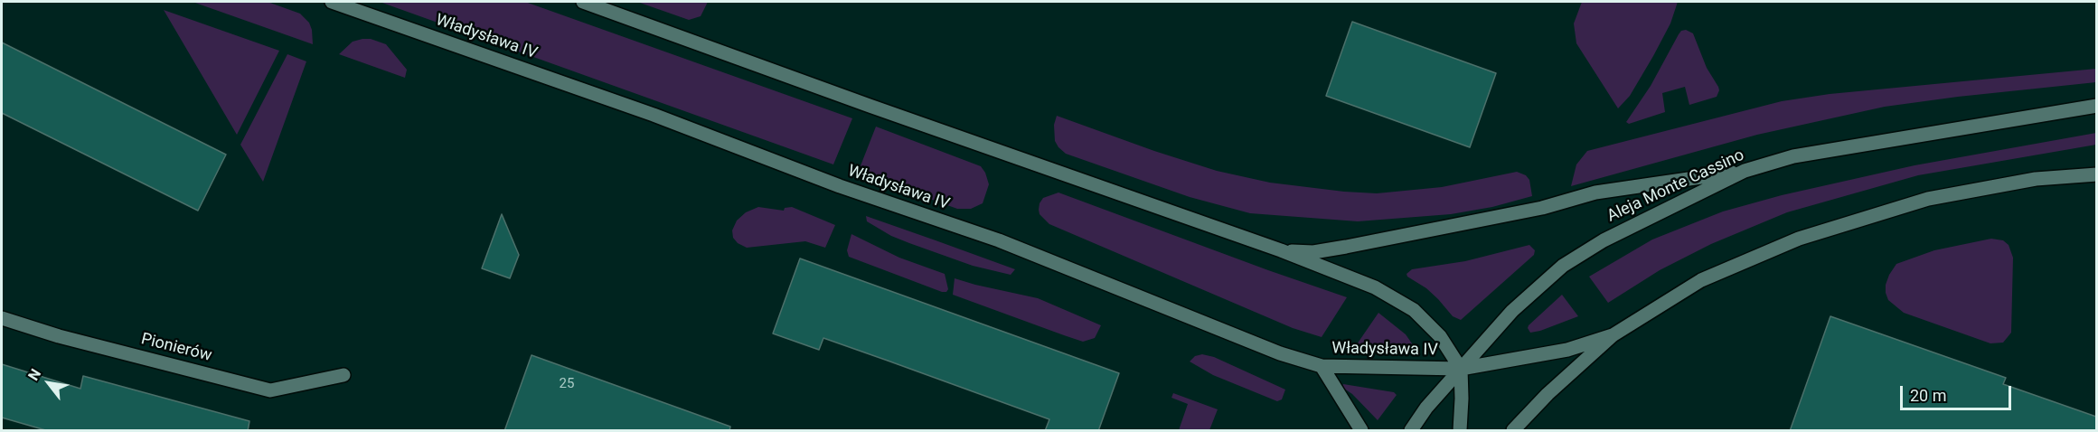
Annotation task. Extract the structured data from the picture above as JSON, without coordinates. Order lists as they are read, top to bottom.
{
  "streets": {
    "street": ["Władysława IV", "Aleja Monte Cassino", "Pionierów"]
  },
  "crossings": [
    ["Władysława IV", "Aleja Monte Cassino"]
  ],
  "house_numbers": ["25"],
  "scale_bar": "20 m",
  "north": "top left"
}
